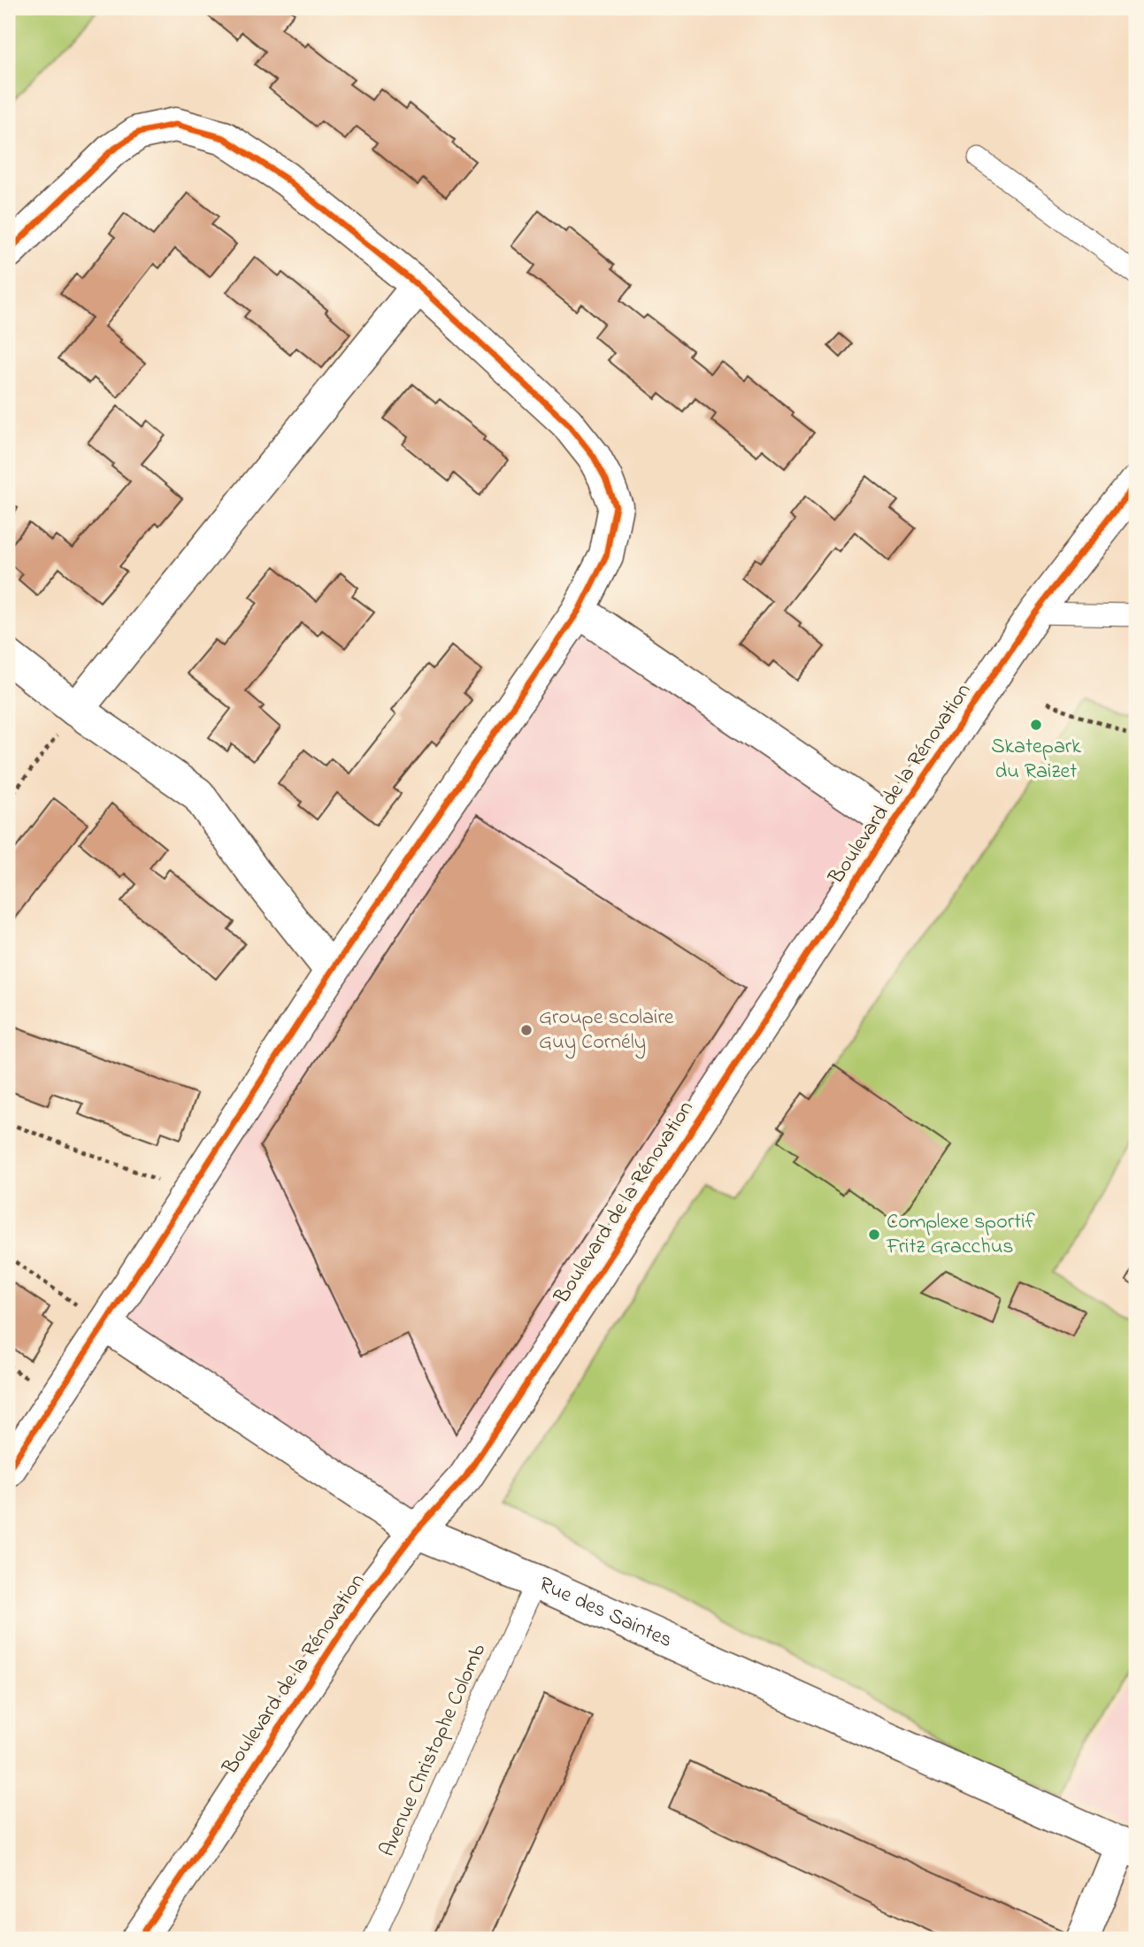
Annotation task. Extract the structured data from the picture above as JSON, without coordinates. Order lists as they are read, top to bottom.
{
  "streets": {
    "street": ["Boulevard de la Rénovation", "Rue des Saintes"],
    "lane": ["Avenue Christophe Colomb"]
  },
  "crossings": [
    ["Boulevard de la Rénovation", "Rue des Saintes"],
    ["Rue des Saintes", "Avenue Christophe Colomb"]
  ],
  "places": ["Skatepark du Raizet", "Groupe scolaire Guy Cornély", "Complexe sportif Fritz Gracchus"]
}
